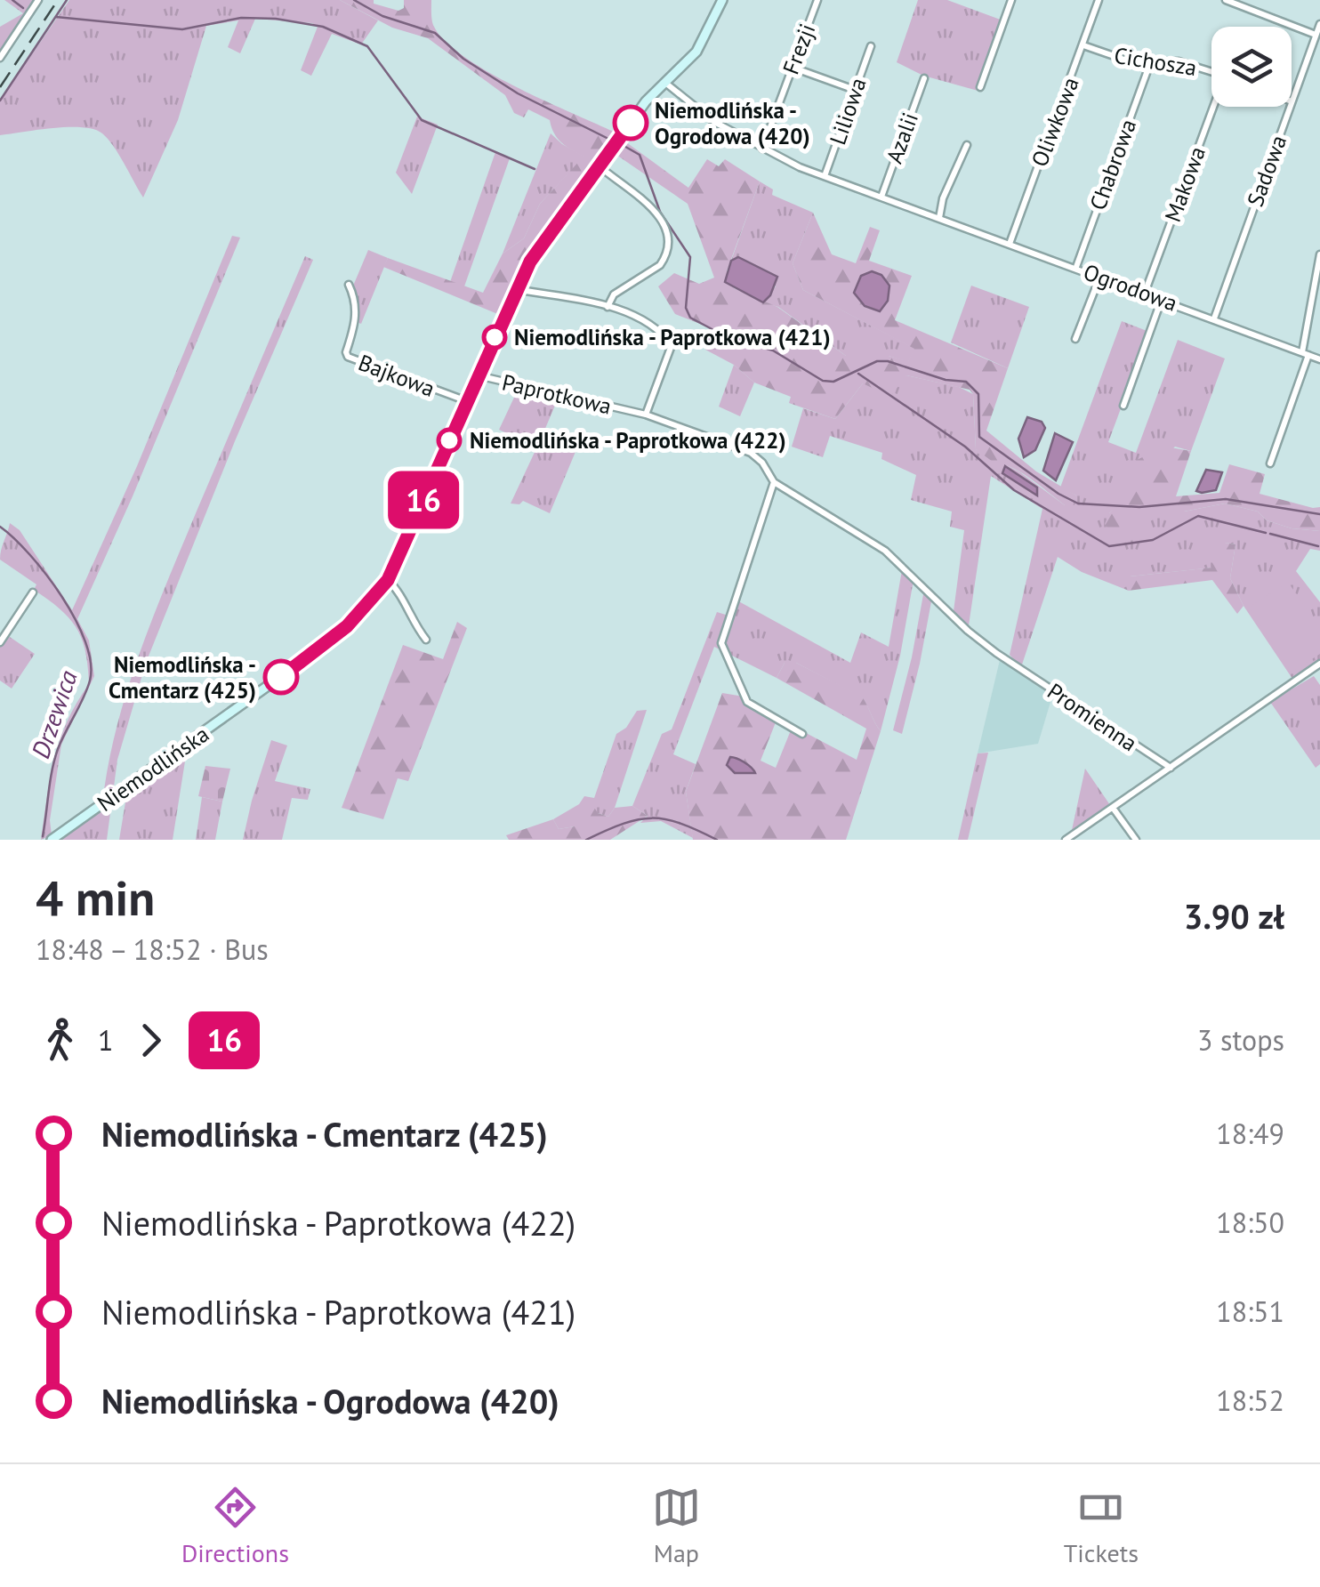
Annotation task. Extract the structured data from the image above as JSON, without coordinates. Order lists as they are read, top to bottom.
{
  "streets": {
    "main road": ["Niemodlińska"],
    "street": [
      "Frezji",
      "Cichosza",
      "Liliowa",
      "Oliwkowa",
      "Azalii",
      "Chabrowa",
      "Sadowa",
      "Makowa",
      "Ogrodowa",
      "Bajkowa",
      "Paprotkowa",
      "Promienna"
    ]
  },
  "crossings": [
    ["Frezji", "Ogrodowa"],
    ["Cichosza", "Oliwkowa"],
    ["Cichosza", "Chabrowa"],
    ["Liliowa", "Ogrodowa"],
    ["Oliwkowa", "Ogrodowa"],
    ["Azalii", "Ogrodowa"],
    ["Chabrowa", "Ogrodowa"],
    ["Sadowa", "Ogrodowa"],
    ["Makowa", "Ogrodowa"],
    ["Ogrodowa", "Niemodlińska"],
    ["Bajkowa", "Niemodlińska"],
    ["Paprotkowa", "Promienna"],
    ["Paprotkowa", "Niemodlińska"]
  ],
  "water": ["Drzewica"],
  "places": [
    "Niemodlińska - Ogrodowa (420)",
    "Niemodlińska - Paprotkowa (421)",
    "Niemodlińska - Paprotkowa (422)",
    "Niemodlińska - Cmentarz (425)"
  ],
  "lines": ["bus line 16"],
  "page": {
    "on_map": "16",
    "heading": ["4 min", "18:48 – 18:52 · Bus", "3.90 zł"],
    "legs": ["1", "16", "3 stops"],
    "list": [
      {
        "name": "Niemodlińska - Cmentarz (425)",
        "value": "18:49"
      },
      {
        "name": "Niemodlińska - Paprotkowa (422)",
        "value": "18:50"
      },
      {
        "name": "Niemodlińska - Paprotkowa (421)",
        "value": "18:51"
      },
      {
        "name": "Niemodlińska - Ogrodowa (420)",
        "value": "18:52"
      }
    ],
    "tabs": ["Directions", "Map", "Tickets"]
  }
}
